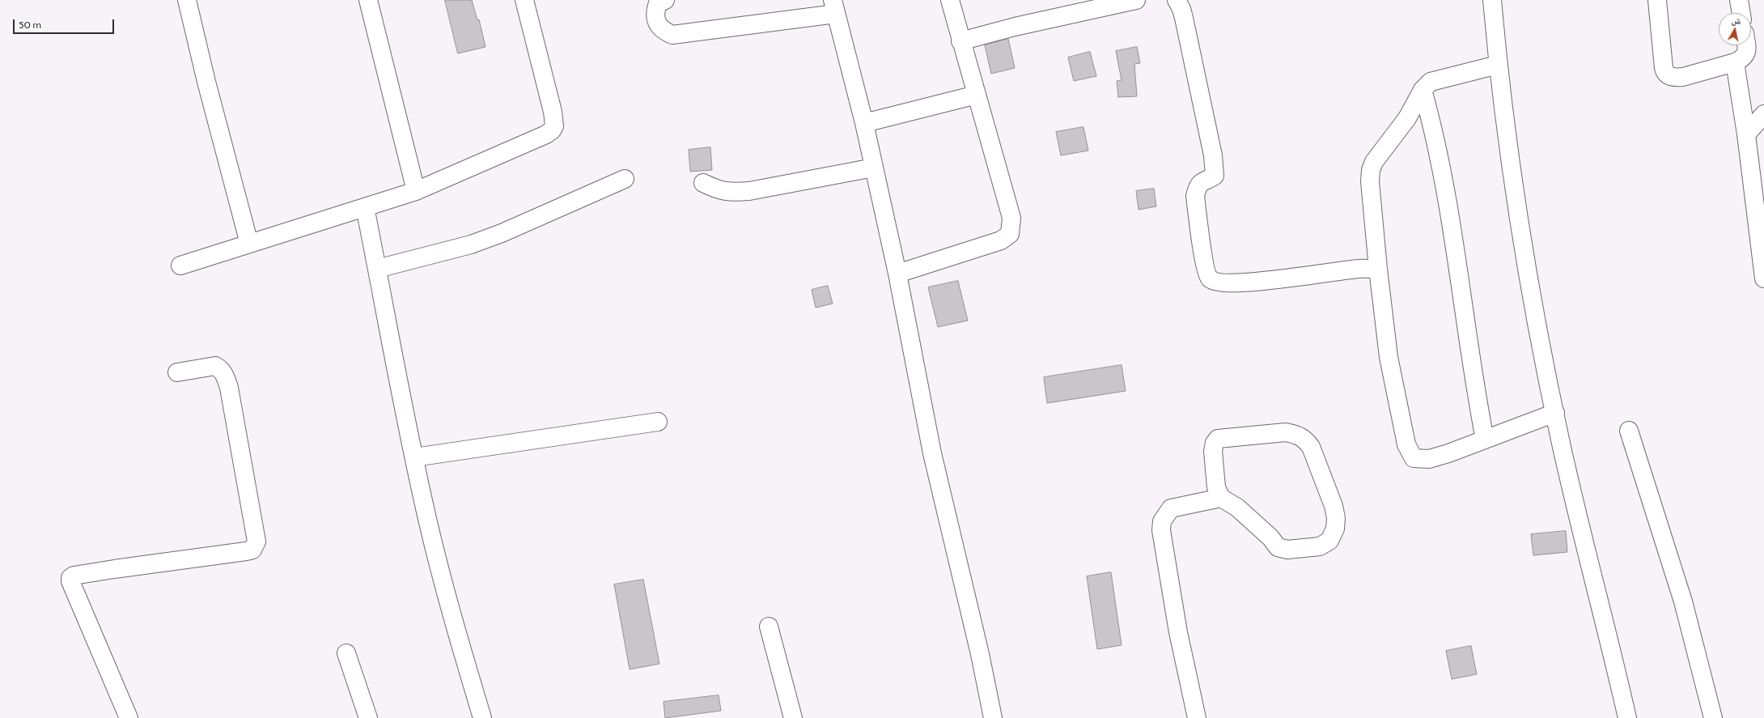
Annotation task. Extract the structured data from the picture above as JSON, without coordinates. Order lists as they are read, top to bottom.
{
  "scale_bar": "50 m",
  "north": "top"
}
